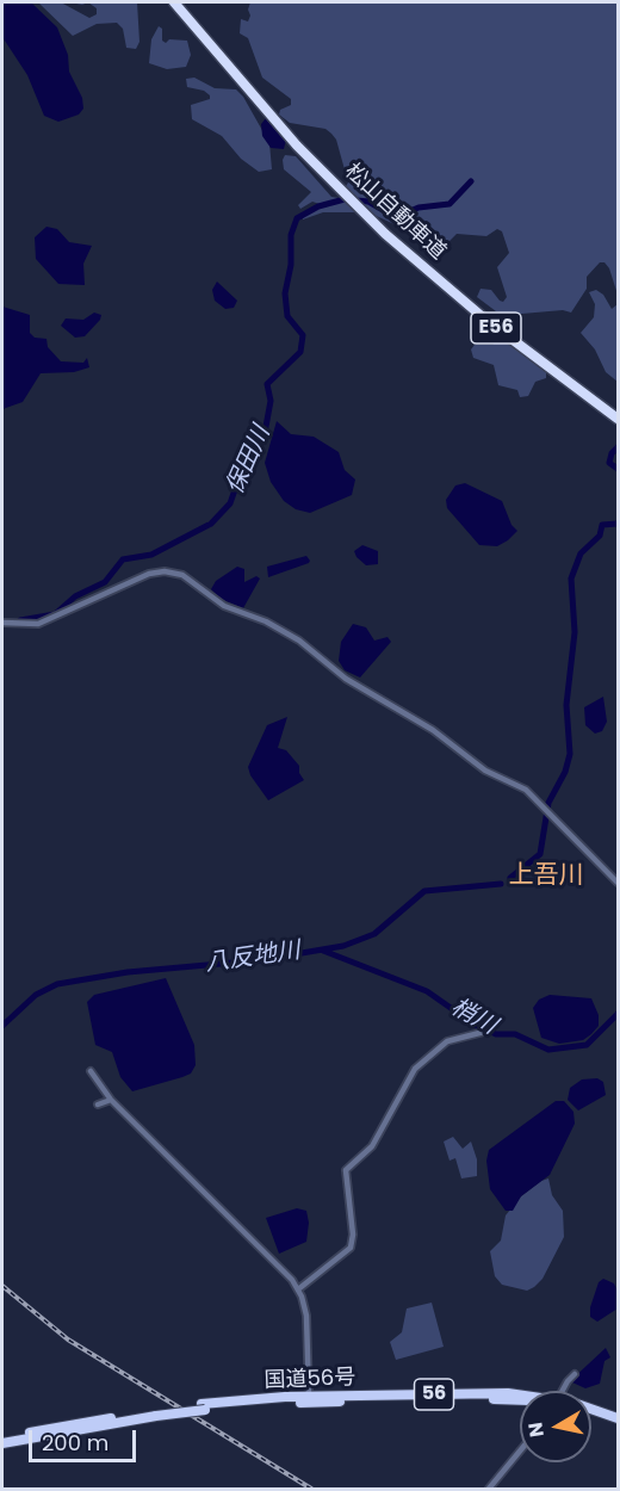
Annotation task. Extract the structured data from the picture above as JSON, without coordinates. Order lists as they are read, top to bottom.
{
  "streets": {
    "highway": [
      "松山自動車道",
      "E56",
      "国道56号",
      "56"
    ]
  },
  "districts": ["上吾川"],
  "water": ["保田川", "八反地川", "梢川"],
  "scale_bar": "200 m",
  "north": "left"
}
